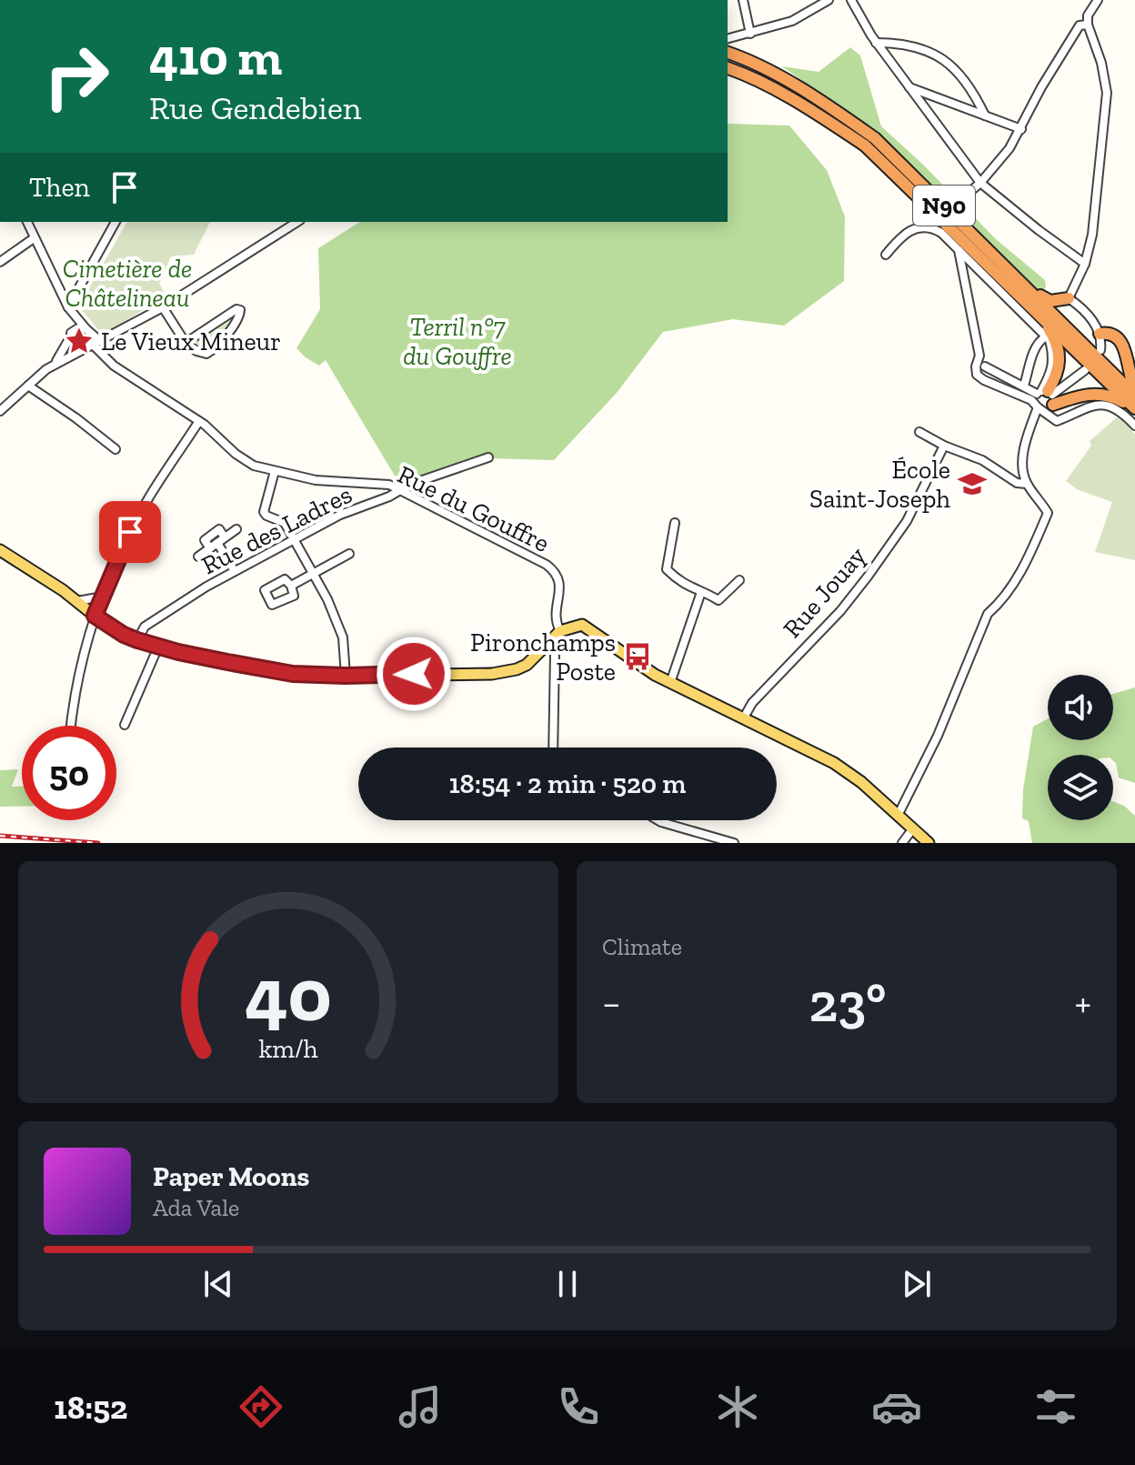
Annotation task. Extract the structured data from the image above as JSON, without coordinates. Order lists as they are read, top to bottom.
{
  "streets": {
    "highway": ["N90"],
    "street": ["Rue du Gouffre", "Rue des Ladres", "Rue Jouay"]
  },
  "crossings": [
    ["Rue du Gouffre", "Rue des Ladres"]
  ],
  "parks": ["Cimetière de Châtelineau", "Terril n°7 du Gouffre"],
  "places": {
    "place": ["Le Vieux Mineur"],
    "school or university": ["École Saint-Joseph"],
    "bus stop": ["Pironchamps Poste"]
  },
  "page": {
    "turn": ["410 m", "Rue Gendebien"],
    "then": "Then",
    "limit": "50",
    "trip": "18:54 · 2 min · 520 m",
    "tile": "Climate",
    "heat": ["−", "23°", "+"],
    "song": ["Paper Moons", "Ada Vale"],
    "tabs": "18:52",
    "gauge": ["40", "km/h"]
  }
}
